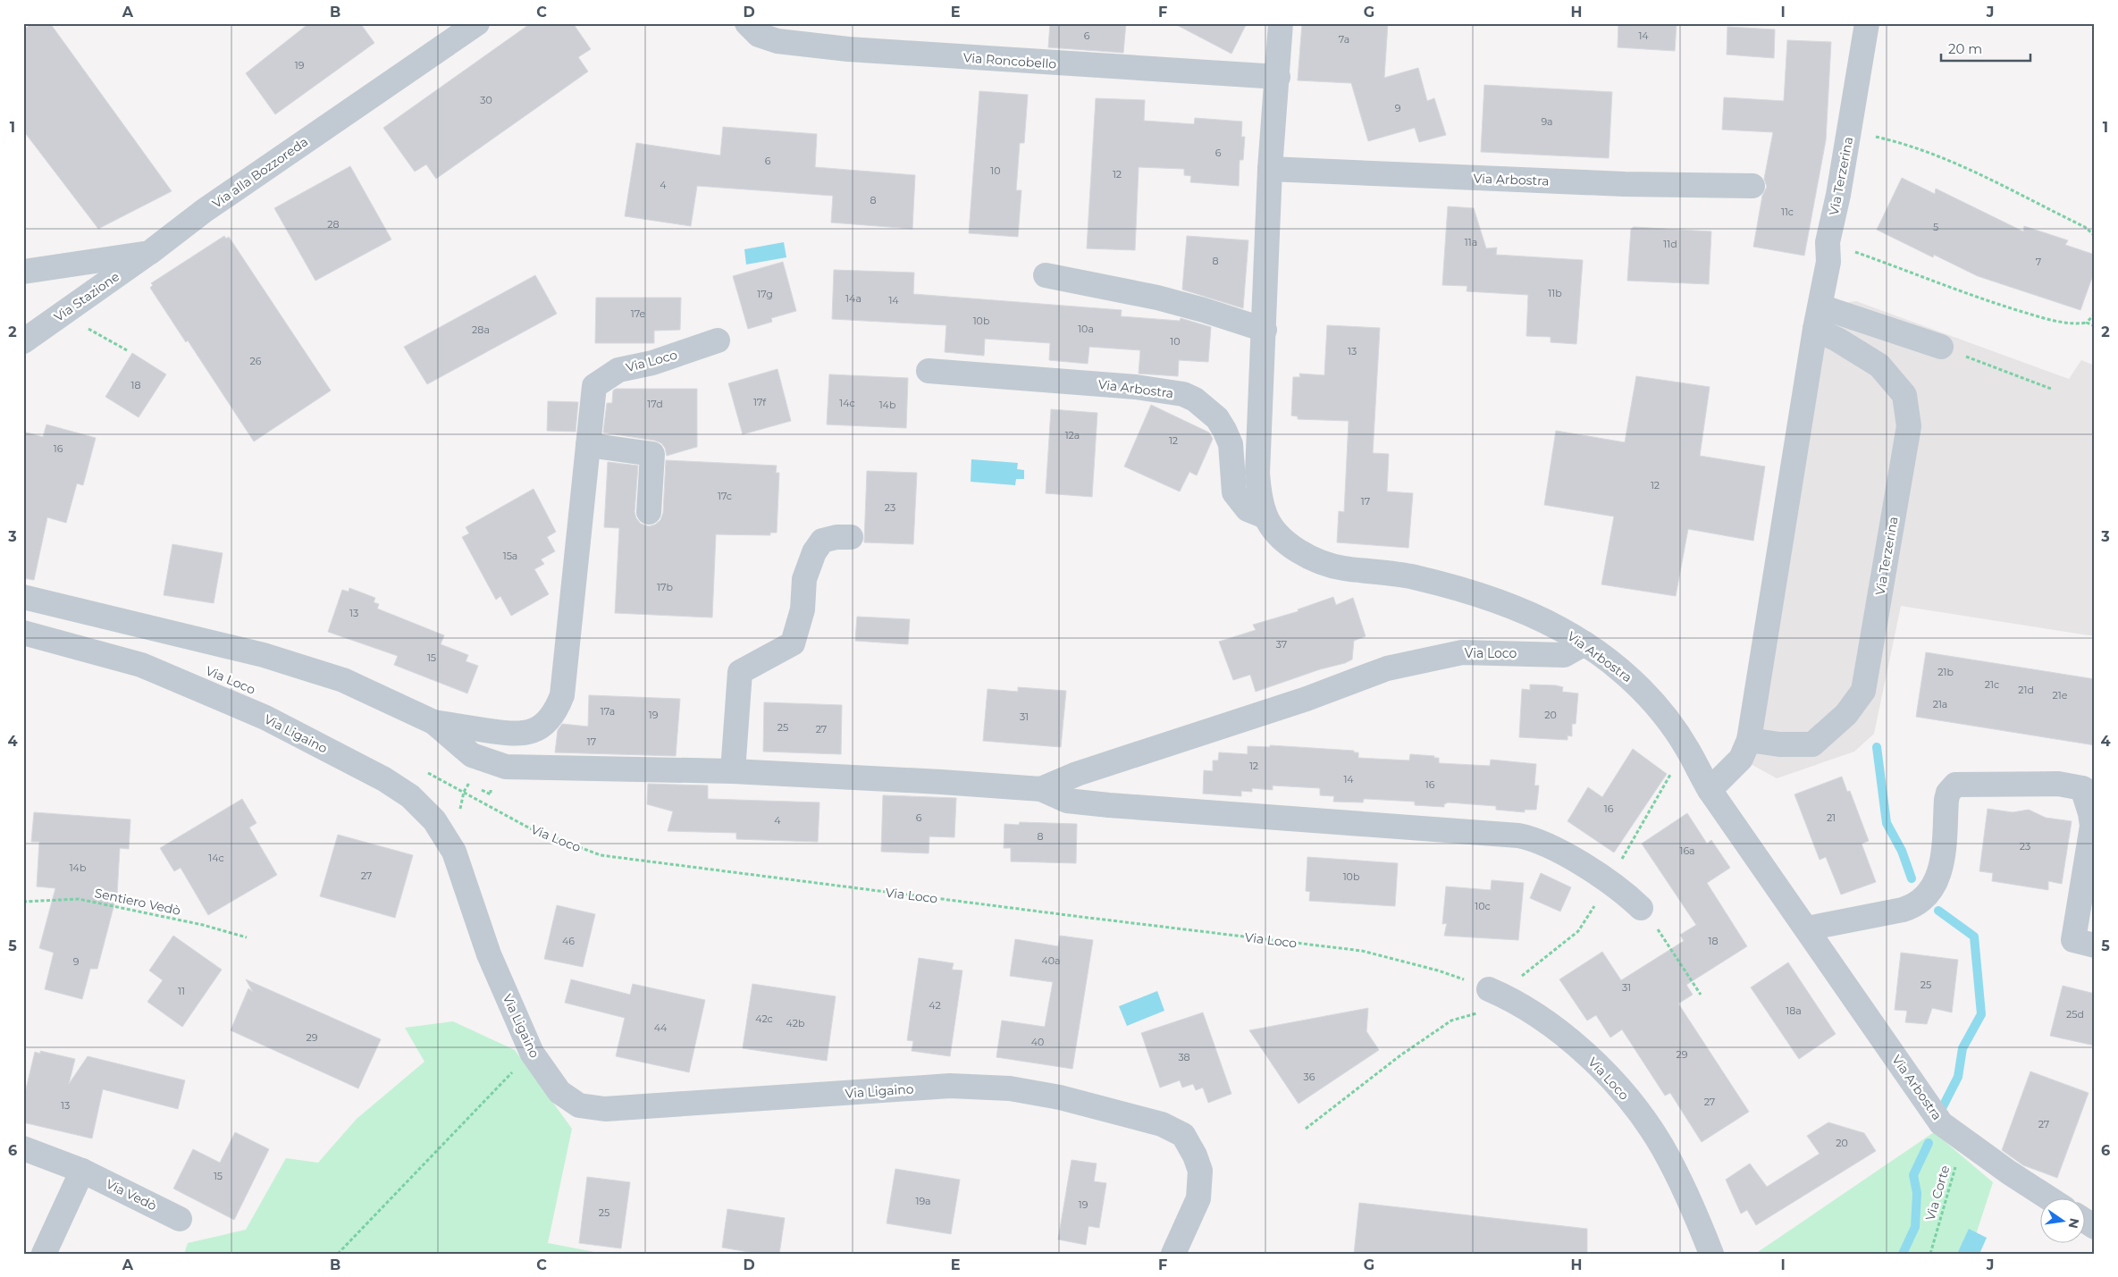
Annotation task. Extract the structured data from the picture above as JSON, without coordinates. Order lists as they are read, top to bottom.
{
  "streets": {
    "street": [
      "Via Roncobello",
      "Via alla Bozzoreda",
      "Via Terzerina",
      "Via Arbostra",
      "Via Stazione",
      "Via Loco",
      "Via Ligaino",
      "Via Vedò"
    ],
    "path": ["Sentiero Vedò", "Via Corte"]
  },
  "crossings": [
    ["Via Roncobello", "Via Arbostra"],
    ["Via alla Bozzoreda", "Via Stazione"],
    ["Via Terzerina", "Via Arbostra"],
    ["Via Arbostra", "Via Loco"],
    ["Via Arbostra", "Via Corte"]
  ],
  "house_numbers": [
    "6",
    "14",
    "7a",
    "19",
    "30",
    "9",
    "9a",
    "6",
    "6",
    "10",
    "12",
    "4",
    "8",
    "11c",
    "28",
    "5",
    "11a",
    "11d",
    "8",
    "7",
    "11b",
    "17g",
    "14a",
    "14",
    "17e",
    "10b",
    "10a",
    "28a",
    "10",
    "13",
    "26",
    "18",
    "17f",
    "14c",
    "17d",
    "14b",
    "12a",
    "12",
    "16",
    "12",
    "17c",
    "17",
    "23",
    "15a",
    "17b",
    "13",
    "37",
    "15",
    "21b",
    "21c",
    "21d",
    "21e",
    "21a",
    "17a",
    "19",
    "20",
    "31",
    "25",
    "27",
    "17",
    "12",
    "14",
    "16",
    "16",
    "6",
    "21",
    "4",
    "8",
    "23",
    "16a",
    "14c",
    "14b",
    "27",
    "10b",
    "10c",
    "46",
    "18",
    "40a",
    "9",
    "25",
    "31",
    "11",
    "42",
    "18a",
    "25d",
    "42c",
    "42b",
    "44",
    "29",
    "40",
    "29",
    "38",
    "36",
    "27",
    "13",
    "27",
    "20",
    "15",
    "19a",
    "19",
    "25"
  ],
  "scale_bar": "20 m",
  "north": "right",
  "grid": {
    "columns": [
      "A",
      "B",
      "C",
      "D",
      "E",
      "F",
      "G",
      "H",
      "I",
      "J"
    ],
    "rows": [
      "1",
      "2",
      "3",
      "4",
      "5",
      "6"
    ]
  }
}
